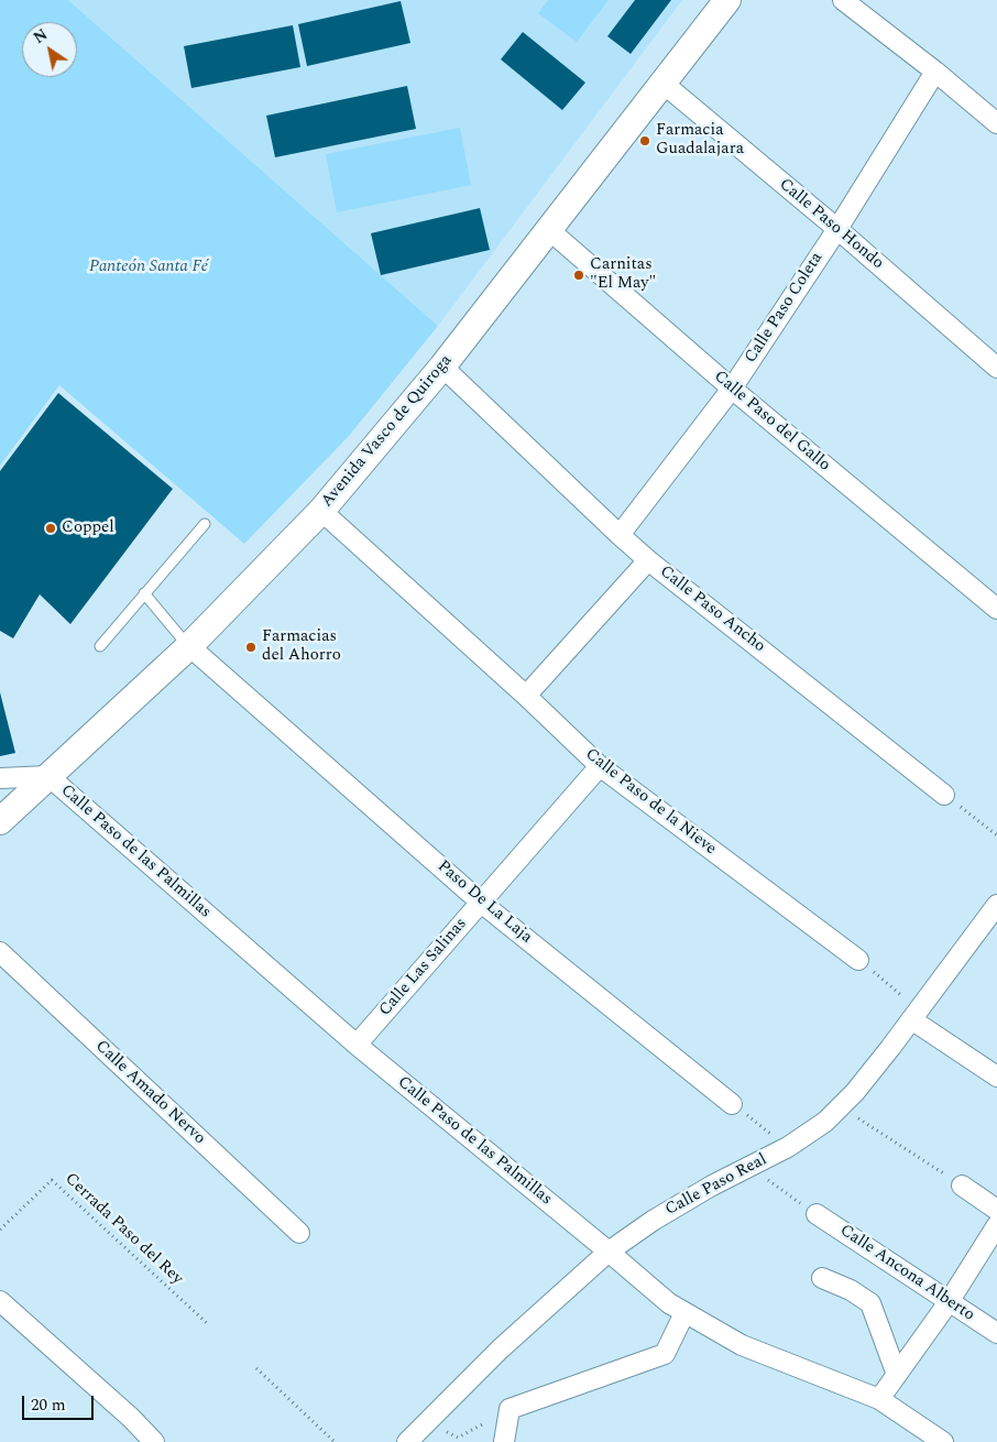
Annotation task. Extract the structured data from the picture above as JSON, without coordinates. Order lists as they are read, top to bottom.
{
  "streets": {
    "main road": ["Avenida Vasco de Quiroga"],
    "street": [
      "Calle Paso Hondo",
      "Calle Paso Coleta",
      "Calle Paso del Gallo",
      "Calle Paso Ancho",
      "Calle Paso de la Nieve",
      "Calle Paso de las Palmillas",
      "Paso De La Laja",
      "Calle Las Salinas",
      "Calle Amado Nervo",
      "Calle Paso Real",
      "Calle Ancona Alberto"
    ],
    "path": ["Cerrada Paso del Rey"]
  },
  "crossings": [
    ["Calle Paso Hondo", "Calle Paso Coleta"],
    ["Calle Paso Hondo", "Avenida Vasco de Quiroga"],
    ["Calle Paso Coleta", "Calle Paso del Gallo"],
    ["Calle Paso Coleta", "Calle Paso Ancho"],
    ["Calle Paso del Gallo", "Avenida Vasco de Quiroga"],
    ["Avenida Vasco de Quiroga", "Calle Paso Ancho"],
    ["Avenida Vasco de Quiroga", "Calle Paso de la Nieve"],
    ["Avenida Vasco de Quiroga", "Calle Paso de las Palmillas"],
    ["Avenida Vasco de Quiroga", "Paso De La Laja"],
    ["Calle Paso de la Nieve", "Calle Las Salinas"],
    ["Calle Paso de las Palmillas", "Calle Las Salinas"],
    ["Calle Paso de las Palmillas", "Calle Paso Real"],
    ["Paso De La Laja", "Calle Las Salinas"]
  ],
  "parks": ["Panteón Santa Fé"],
  "places": [
    "Farmacia Guadalajara",
    "Carnitas \"El May\"",
    "Coppel",
    "Farmacias del Ahorro"
  ],
  "scale_bar": "20 m",
  "north": "top left"
}
